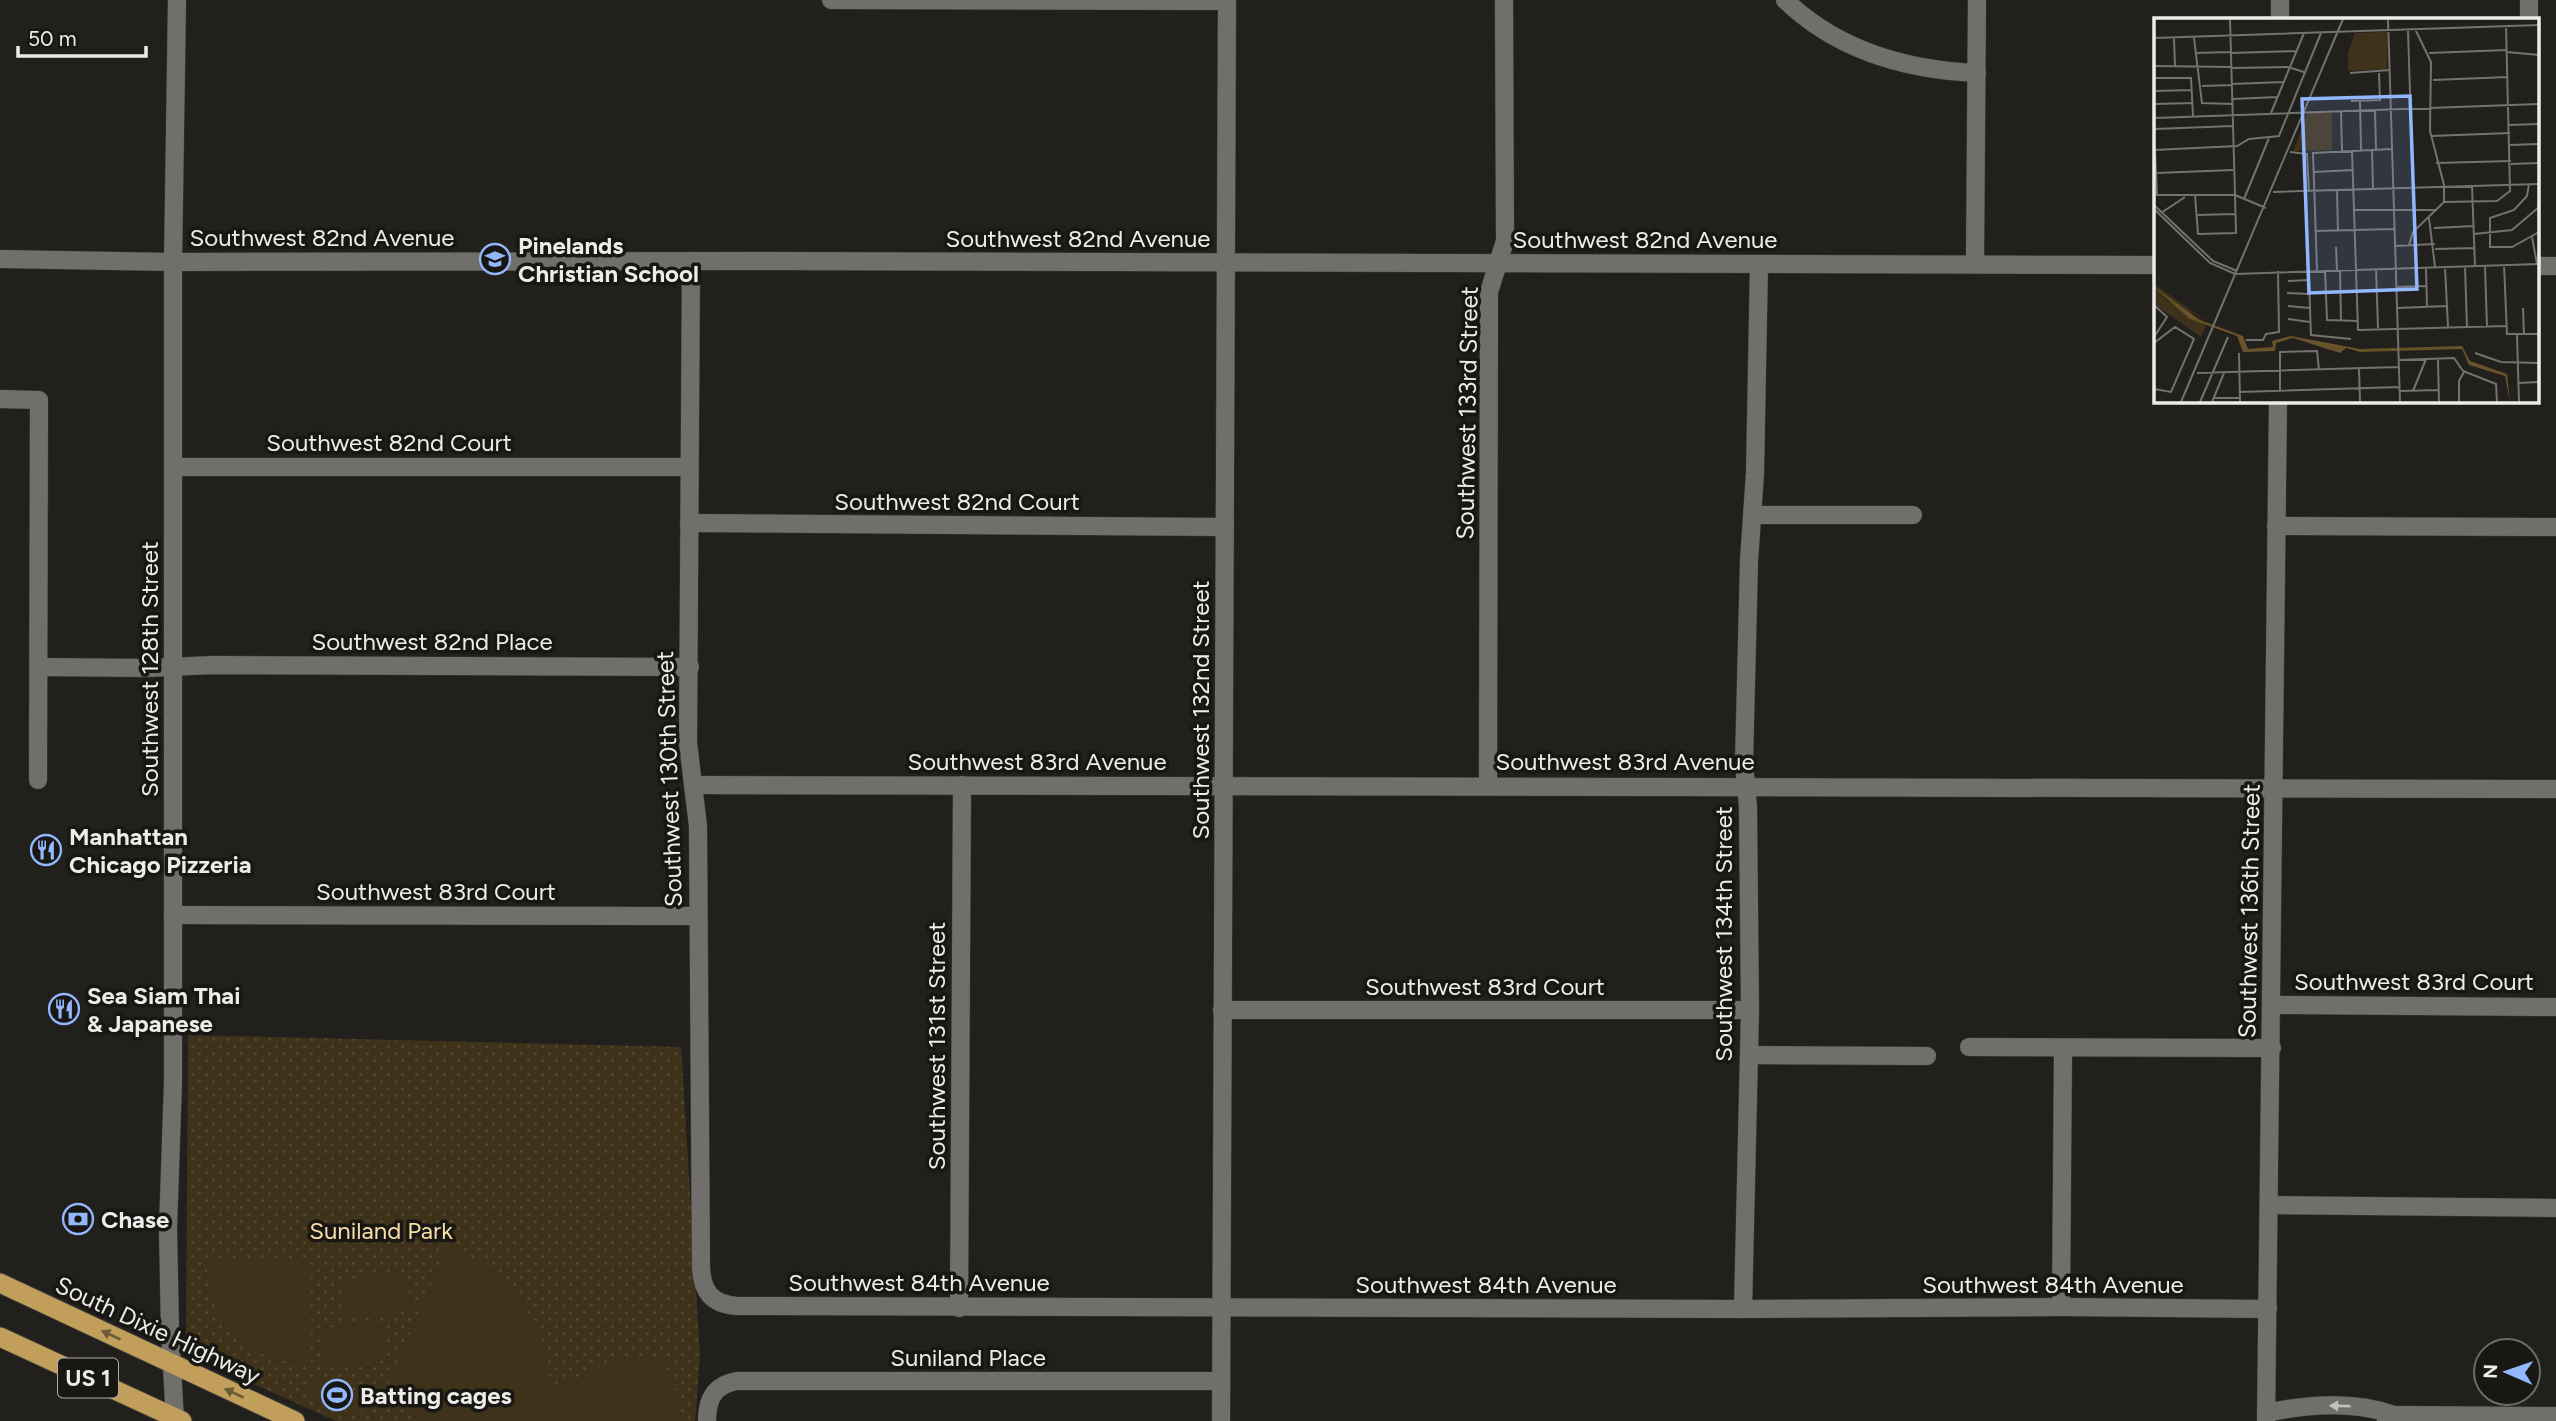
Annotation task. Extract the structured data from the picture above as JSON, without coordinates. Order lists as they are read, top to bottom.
{
  "streets": {
    "highway": ["South Dixie Highway", "US 1"],
    "street": [
      "Southwest 82nd Avenue",
      "Southwest 133rd Street",
      "Southwest 82nd Court",
      "Southwest 82nd Place",
      "Southwest 128th Street",
      "Southwest 132nd Street",
      "Southwest 83rd Avenue",
      "Southwest 130th Street",
      "Southwest 83rd Court",
      "Southwest 136th Street",
      "Southwest 134th Street",
      "Southwest 131st Street",
      "Southwest 84th Avenue",
      "Suniland Place"
    ]
  },
  "crossings": [
    ["Southwest 82nd Avenue", "Southwest 133rd Street"],
    ["Southwest 82nd Avenue", "Southwest 128th Street"],
    ["Southwest 82nd Avenue", "Southwest 132nd Street"],
    ["Southwest 82nd Avenue", "Southwest 130th Street"],
    ["Southwest 82nd Avenue", "Southwest 134th Street"],
    ["Southwest 133rd Street", "Southwest 83rd Avenue"],
    ["Southwest 82nd Court", "Southwest 128th Street"],
    ["Southwest 82nd Court", "Southwest 132nd Street"],
    ["Southwest 82nd Court", "Southwest 130th Street"],
    ["Southwest 82nd Place", "Southwest 128th Street"],
    ["Southwest 82nd Place", "Southwest 130th Street"],
    ["Southwest 128th Street", "Southwest 83rd Court"],
    ["Southwest 128th Street", "South Dixie Highway"],
    ["Southwest 128th Street", "US 1"],
    ["Southwest 132nd Street", "Southwest 83rd Avenue"],
    ["Southwest 132nd Street", "Southwest 83rd Court"],
    ["Southwest 132nd Street", "Southwest 84th Avenue"],
    ["Southwest 132nd Street", "Suniland Place"],
    ["Southwest 83rd Avenue", "Southwest 130th Street"],
    ["Southwest 83rd Avenue", "Southwest 136th Street"],
    ["Southwest 83rd Avenue", "Southwest 134th Street"],
    ["Southwest 83rd Avenue", "Southwest 131st Street"],
    ["Southwest 130th Street", "Southwest 83rd Court"],
    ["Southwest 130th Street", "Southwest 84th Avenue"],
    ["Southwest 83rd Court", "Southwest 136th Street"],
    ["Southwest 83rd Court", "Southwest 134th Street"],
    ["Southwest 136th Street", "Southwest 84th Avenue"],
    ["Southwest 134th Street", "Southwest 84th Avenue"],
    ["Southwest 131st Street", "Southwest 84th Avenue"]
  ],
  "parks": ["Suniland Park"],
  "places": {
    "school or university": ["Pinelands Christian School"],
    "restaurant": ["Manhattan Chicago Pizzeria", "Sea Siam Thai & Japanese"],
    "bank": ["Chase"],
    "sports": ["Batting cages"]
  },
  "scale_bar": "50 m",
  "north": "left"
}
